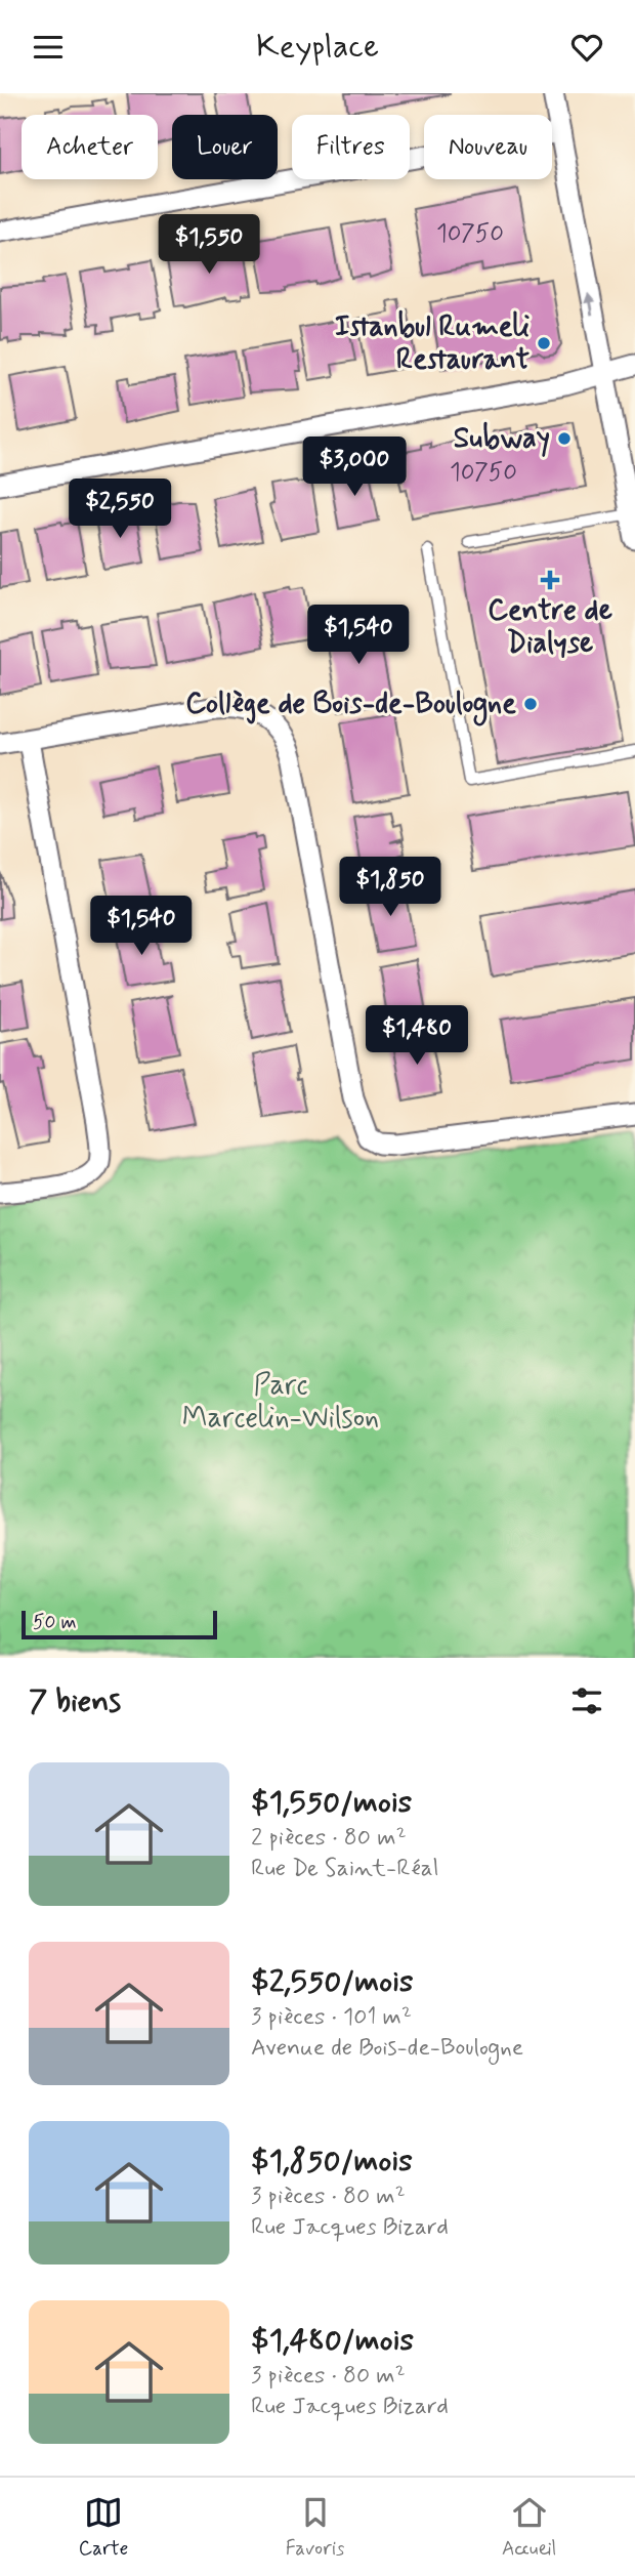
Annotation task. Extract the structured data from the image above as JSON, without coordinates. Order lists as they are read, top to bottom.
{
  "parks": ["Parc Marcelin-Wilson"],
  "places": {
    "other": ["Istanbul Rumeli Restaurant", "Subway", "Collège de Bois-de-Boulogne"],
    "health": ["Centre de Dialyse"]
  },
  "house_numbers": ["10750", "10750"],
  "scale_bar": "50 m",
  "page": {
    "header": "Keyplace",
    "chip": [
      "Acheter",
      "Louer",
      "Filtres",
      "Nouveau"
    ],
    "price": [
      "$1,550",
      "$3,000",
      "$2,550",
      "$1,540",
      "$1,850",
      "$1,540",
      "$1,480"
    ],
    "scale": "50 m",
    "heading": "7 biens",
    "list": [
      {
        "name": "$1,550/mois",
        "note": "2 pièces · 80 m² · Rue De Saint-Réal"
      },
      {
        "name": "$2,550/mois",
        "note": "3 pièces · 101 m² · Avenue de Bois-de-Boulogne"
      },
      {
        "name": "$1,850/mois",
        "note": "3 pièces · 80 m² · Rue Jacques Bizard"
      },
      {
        "name": "$1,480/mois",
        "note": "3 pièces · 80 m² · Rue Jacques Bizard"
      }
    ],
    "tabs": ["Carte", "Favoris", "Accueil"]
  }
}
